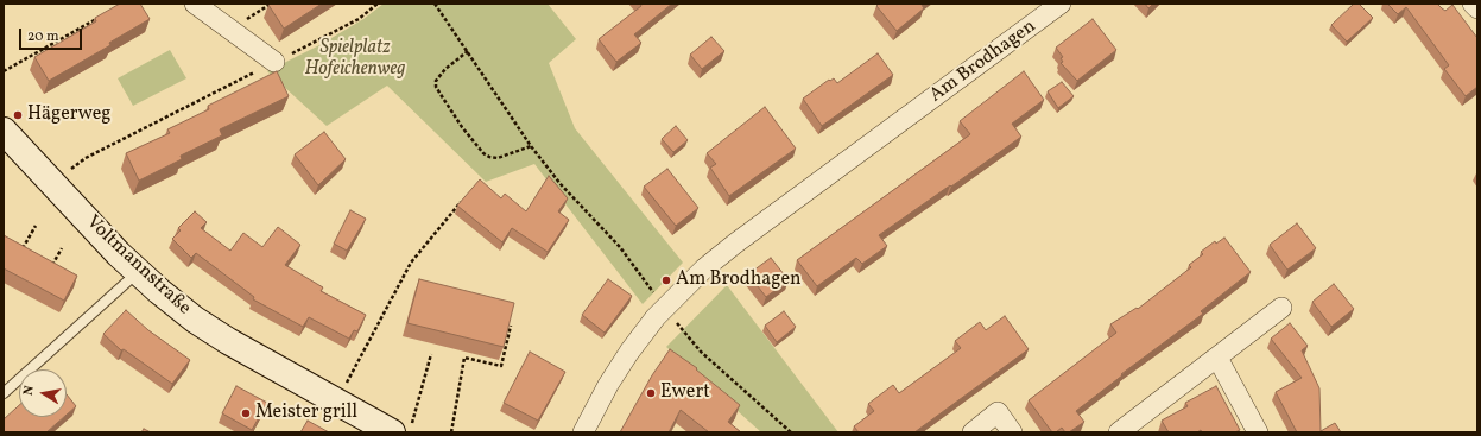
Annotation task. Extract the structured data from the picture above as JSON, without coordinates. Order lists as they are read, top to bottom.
{
  "streets": {
    "street": ["Am Brodhagen", "Voltmannstraße"]
  },
  "parks": ["Spielplatz Hofeichenweg"],
  "places": [
    "Hägerweg",
    "Am Brodhagen",
    "Ewert",
    "Meister grill"
  ],
  "scale_bar": "20 m",
  "north": "left"
}
